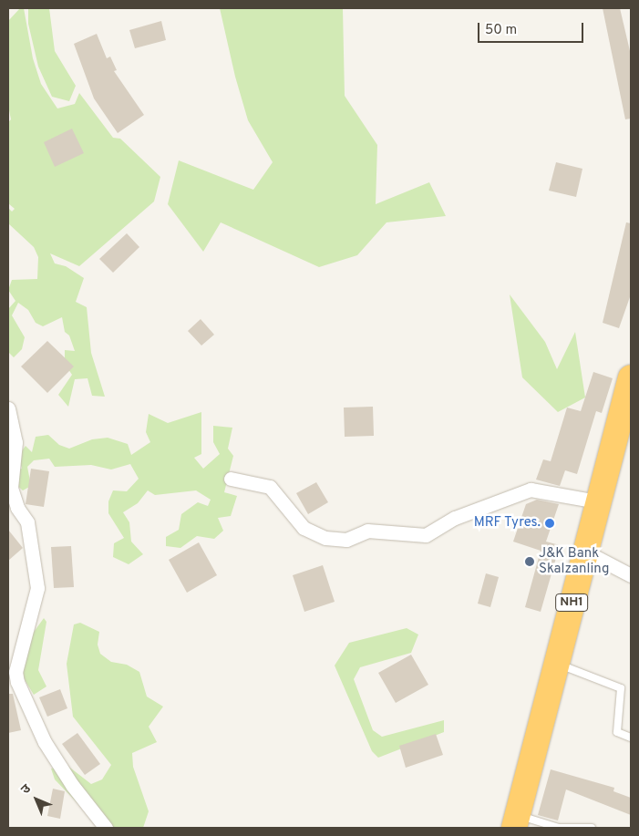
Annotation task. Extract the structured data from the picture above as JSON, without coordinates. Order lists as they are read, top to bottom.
{
  "streets": {
    "highway": ["NH1"]
  },
  "places": ["MRF Tyres.", "J&K Bank Skalzanling"],
  "scale_bar": "50 m",
  "north": "top left"
}
